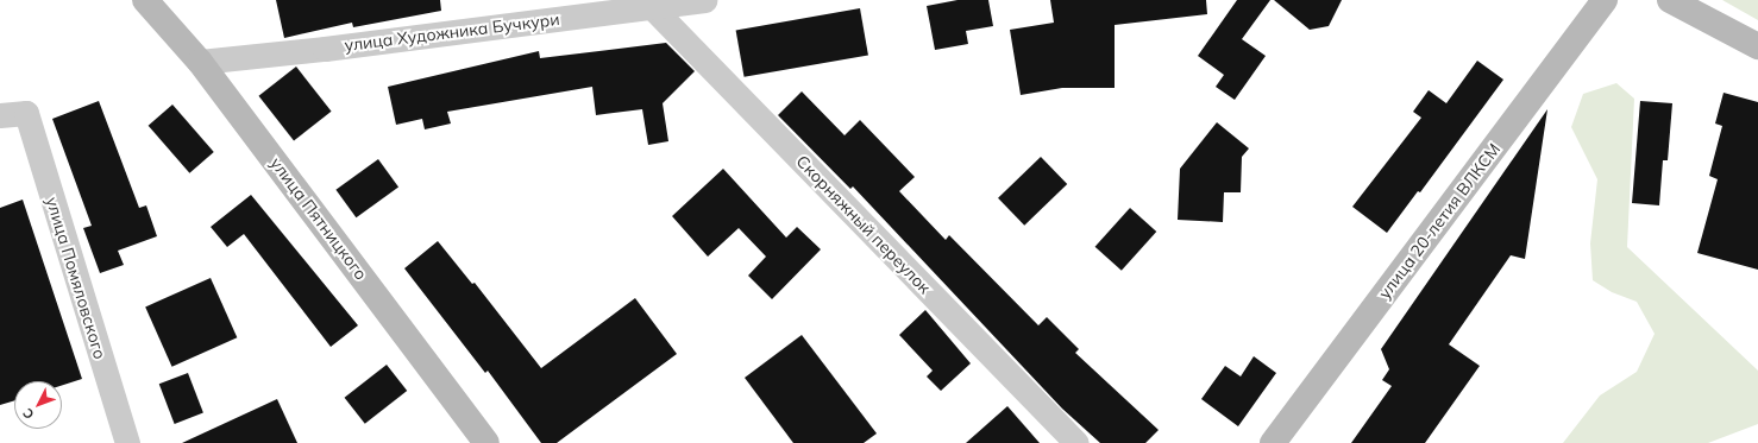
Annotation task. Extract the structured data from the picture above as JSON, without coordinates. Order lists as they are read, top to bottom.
{
  "streets": {
    "street": [
      "улица Художника Бучкури",
      "улица Пятницкого",
      "улица 20-летия ВЛКСМ",
      "Скорняжный переулок",
      "улица Помяловского"
    ]
  },
  "crossings": [
    ["улица Художника Бучкури", "улица Пятницкого"],
    ["улица Художника Бучкури", "Скорняжный переулок"]
  ],
  "north": "bottom left"
}
